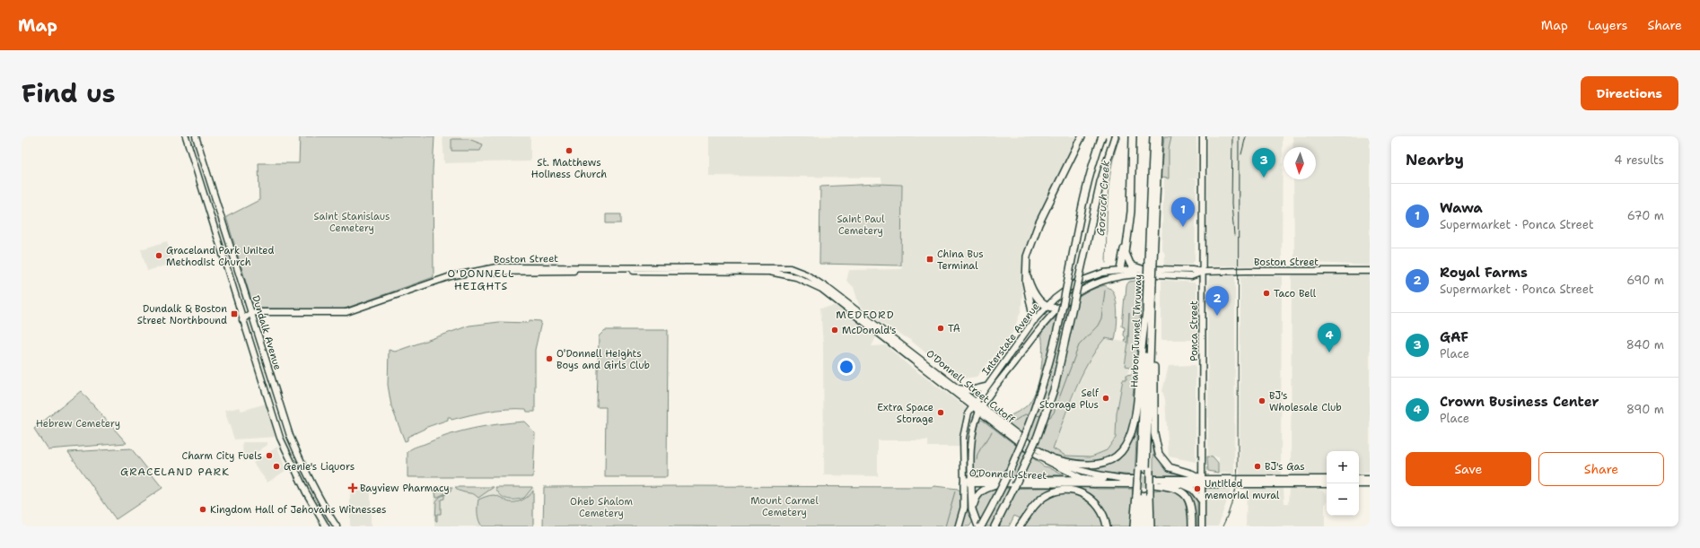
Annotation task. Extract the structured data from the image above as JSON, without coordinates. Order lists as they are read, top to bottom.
{
  "streets": {
    "highway": ["Harbor Tunnel Thruway"],
    "main road": [
      "Boston Street",
      "Ponca Street",
      "Dundalk Avenue",
      "Interstate Avenue",
      "O'Donnell Street Cutoff",
      "O'Donnell Street"
    ]
  },
  "crossings": [
    ["Boston Street", "Ponca Street"],
    ["Boston Street", "Dundalk Avenue"],
    ["Boston Street", "O'Donnell Street Cutoff"],
    ["Interstate Avenue", "O'Donnell Street Cutoff"],
    ["Interstate Avenue", "O'Donnell Street"],
    ["O'Donnell Street Cutoff", "O'Donnell Street"]
  ],
  "districts": ["O'DONNELL HEIGHTS", "MEDFORD", "GRACELAND PARK"],
  "water": ["Gorsuch Creek"],
  "parks": [
    "Saint Stanislaus Cemetery",
    "Saint Paul Cemetery",
    "Hebrew Cemetery",
    "Mount Carmel Cemetery",
    "Oheb Shalom Cemetery"
  ],
  "places": {
    "other": [
      "St. Matthews Holiness Church",
      "Graceland Park United Methodist Church",
      "Taco Bell",
      "TA",
      "McDonald's",
      "O'Donnell Heights Boys and Girls Club",
      "Self Storage Plus",
      "BJ's Wholesale Club",
      "Extra Space Storage",
      "Charm City Fuels",
      "Genie's Liquors",
      "BJ's Gas",
      "Untitled memorial mural",
      "Kingdom Hall of Jehovahs Witnesses"
    ],
    "transit": ["China Bus Terminal", "Dundalk & Boston Street Northbound"],
    "health": ["Bayview Pharmacy"]
  },
  "north": "bottom",
  "page": {
    "header": "Map",
    "nav": ["Map", "Layers", "Share"],
    "title": "Find us",
    "buttons": [
      "Directions",
      ["Save", "Share"]
    ],
    "heading": ["Nearby", "4 results"],
    "pins": [
      "3",
      "1",
      "2",
      "4"
    ],
    "list": [
      {
        "mark": "1",
        "name": "Wawa",
        "note": "Supermarket · Ponca Street",
        "value": "670 m"
      },
      {
        "mark": "2",
        "name": "Royal Farms",
        "note": "Supermarket · Ponca Street",
        "value": "690 m"
      },
      {
        "mark": "3",
        "name": "GAF",
        "note": "Place",
        "value": "840 m"
      },
      {
        "mark": "4",
        "name": "Crown Business Center",
        "note": "Place",
        "value": "890 m"
      }
    ],
    "map_buttons": ["+", "−"]
  }
}
